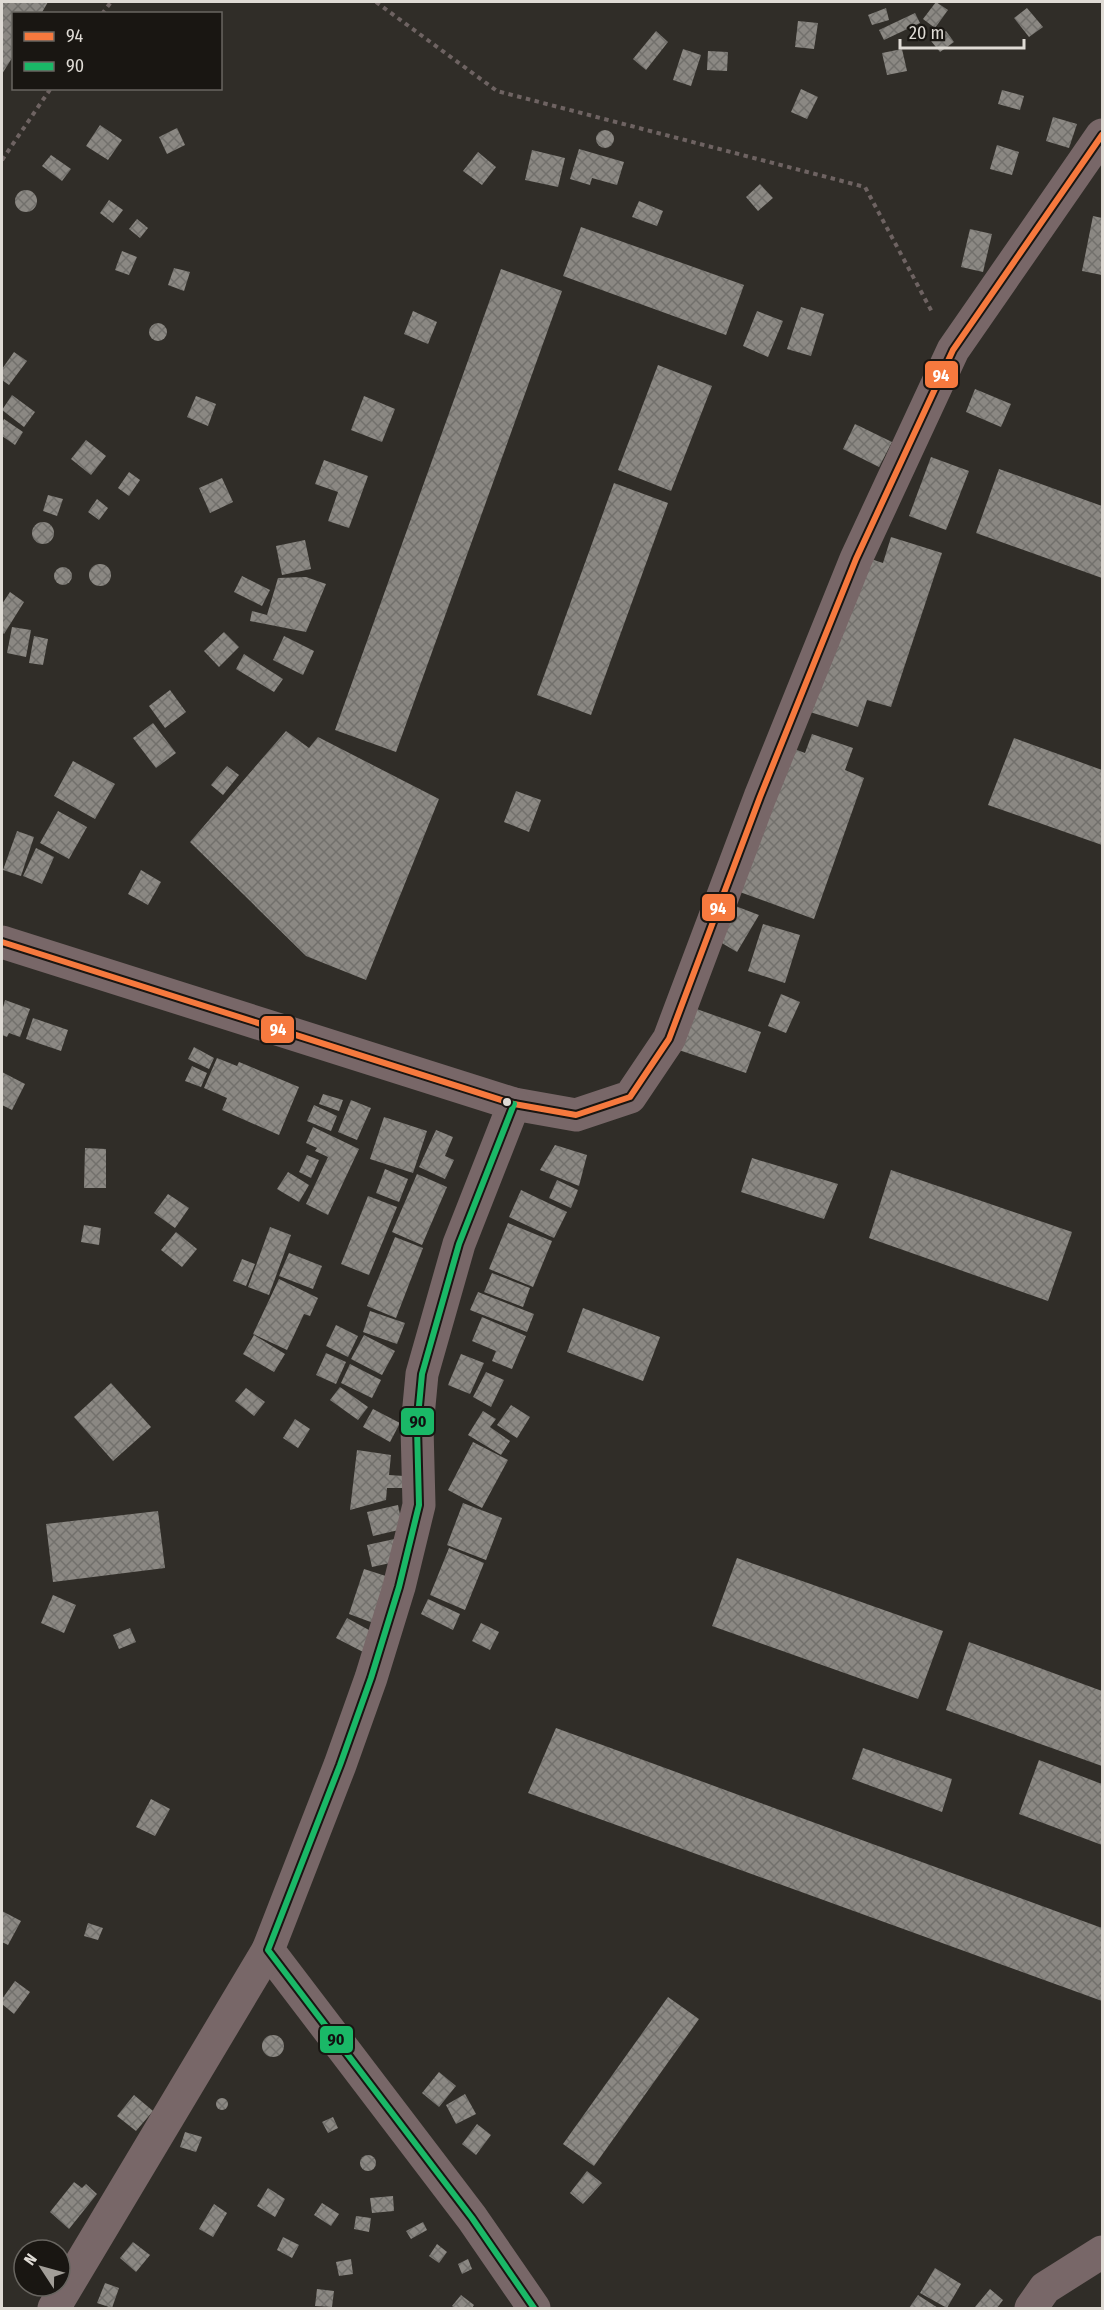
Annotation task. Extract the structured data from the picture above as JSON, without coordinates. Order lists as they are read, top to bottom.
{
  "lines": ["transit line 94", "transit line 90"],
  "legend": ["94", "90"],
  "scale_bar": "20 m",
  "north": "top left"
}
